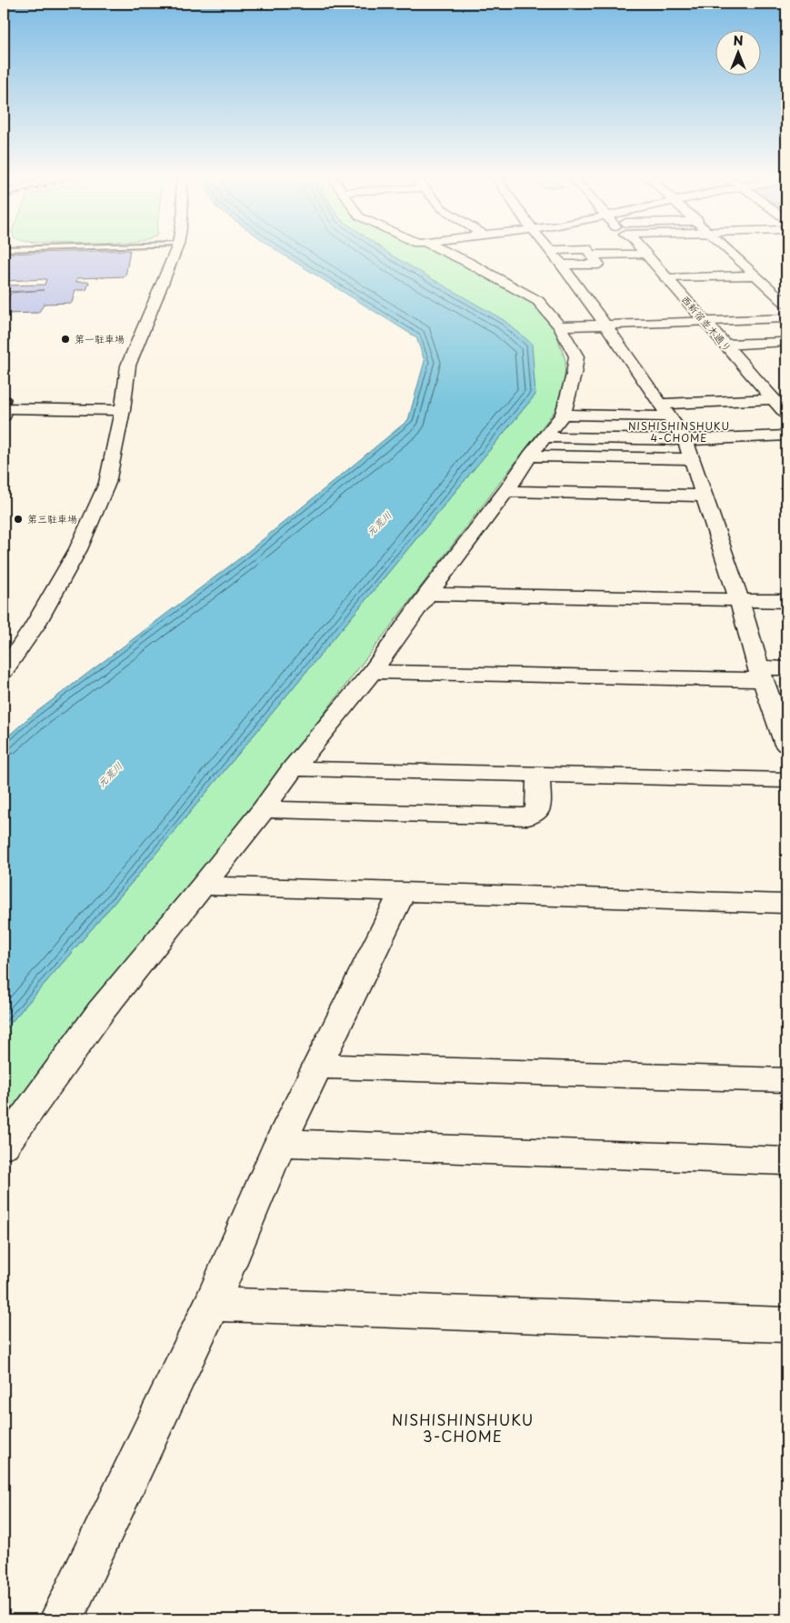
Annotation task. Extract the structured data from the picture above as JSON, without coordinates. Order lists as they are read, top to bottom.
{
  "streets": {
    "street": ["西新宿並木通り"]
  },
  "districts": ["NISHISHINSHUKU 4-CHOME", "NISHISHINSHUKU 3-CHOME"],
  "water": ["元荒川"],
  "places": ["第一駐車場", "第三駐車場"],
  "north": "top"
}
